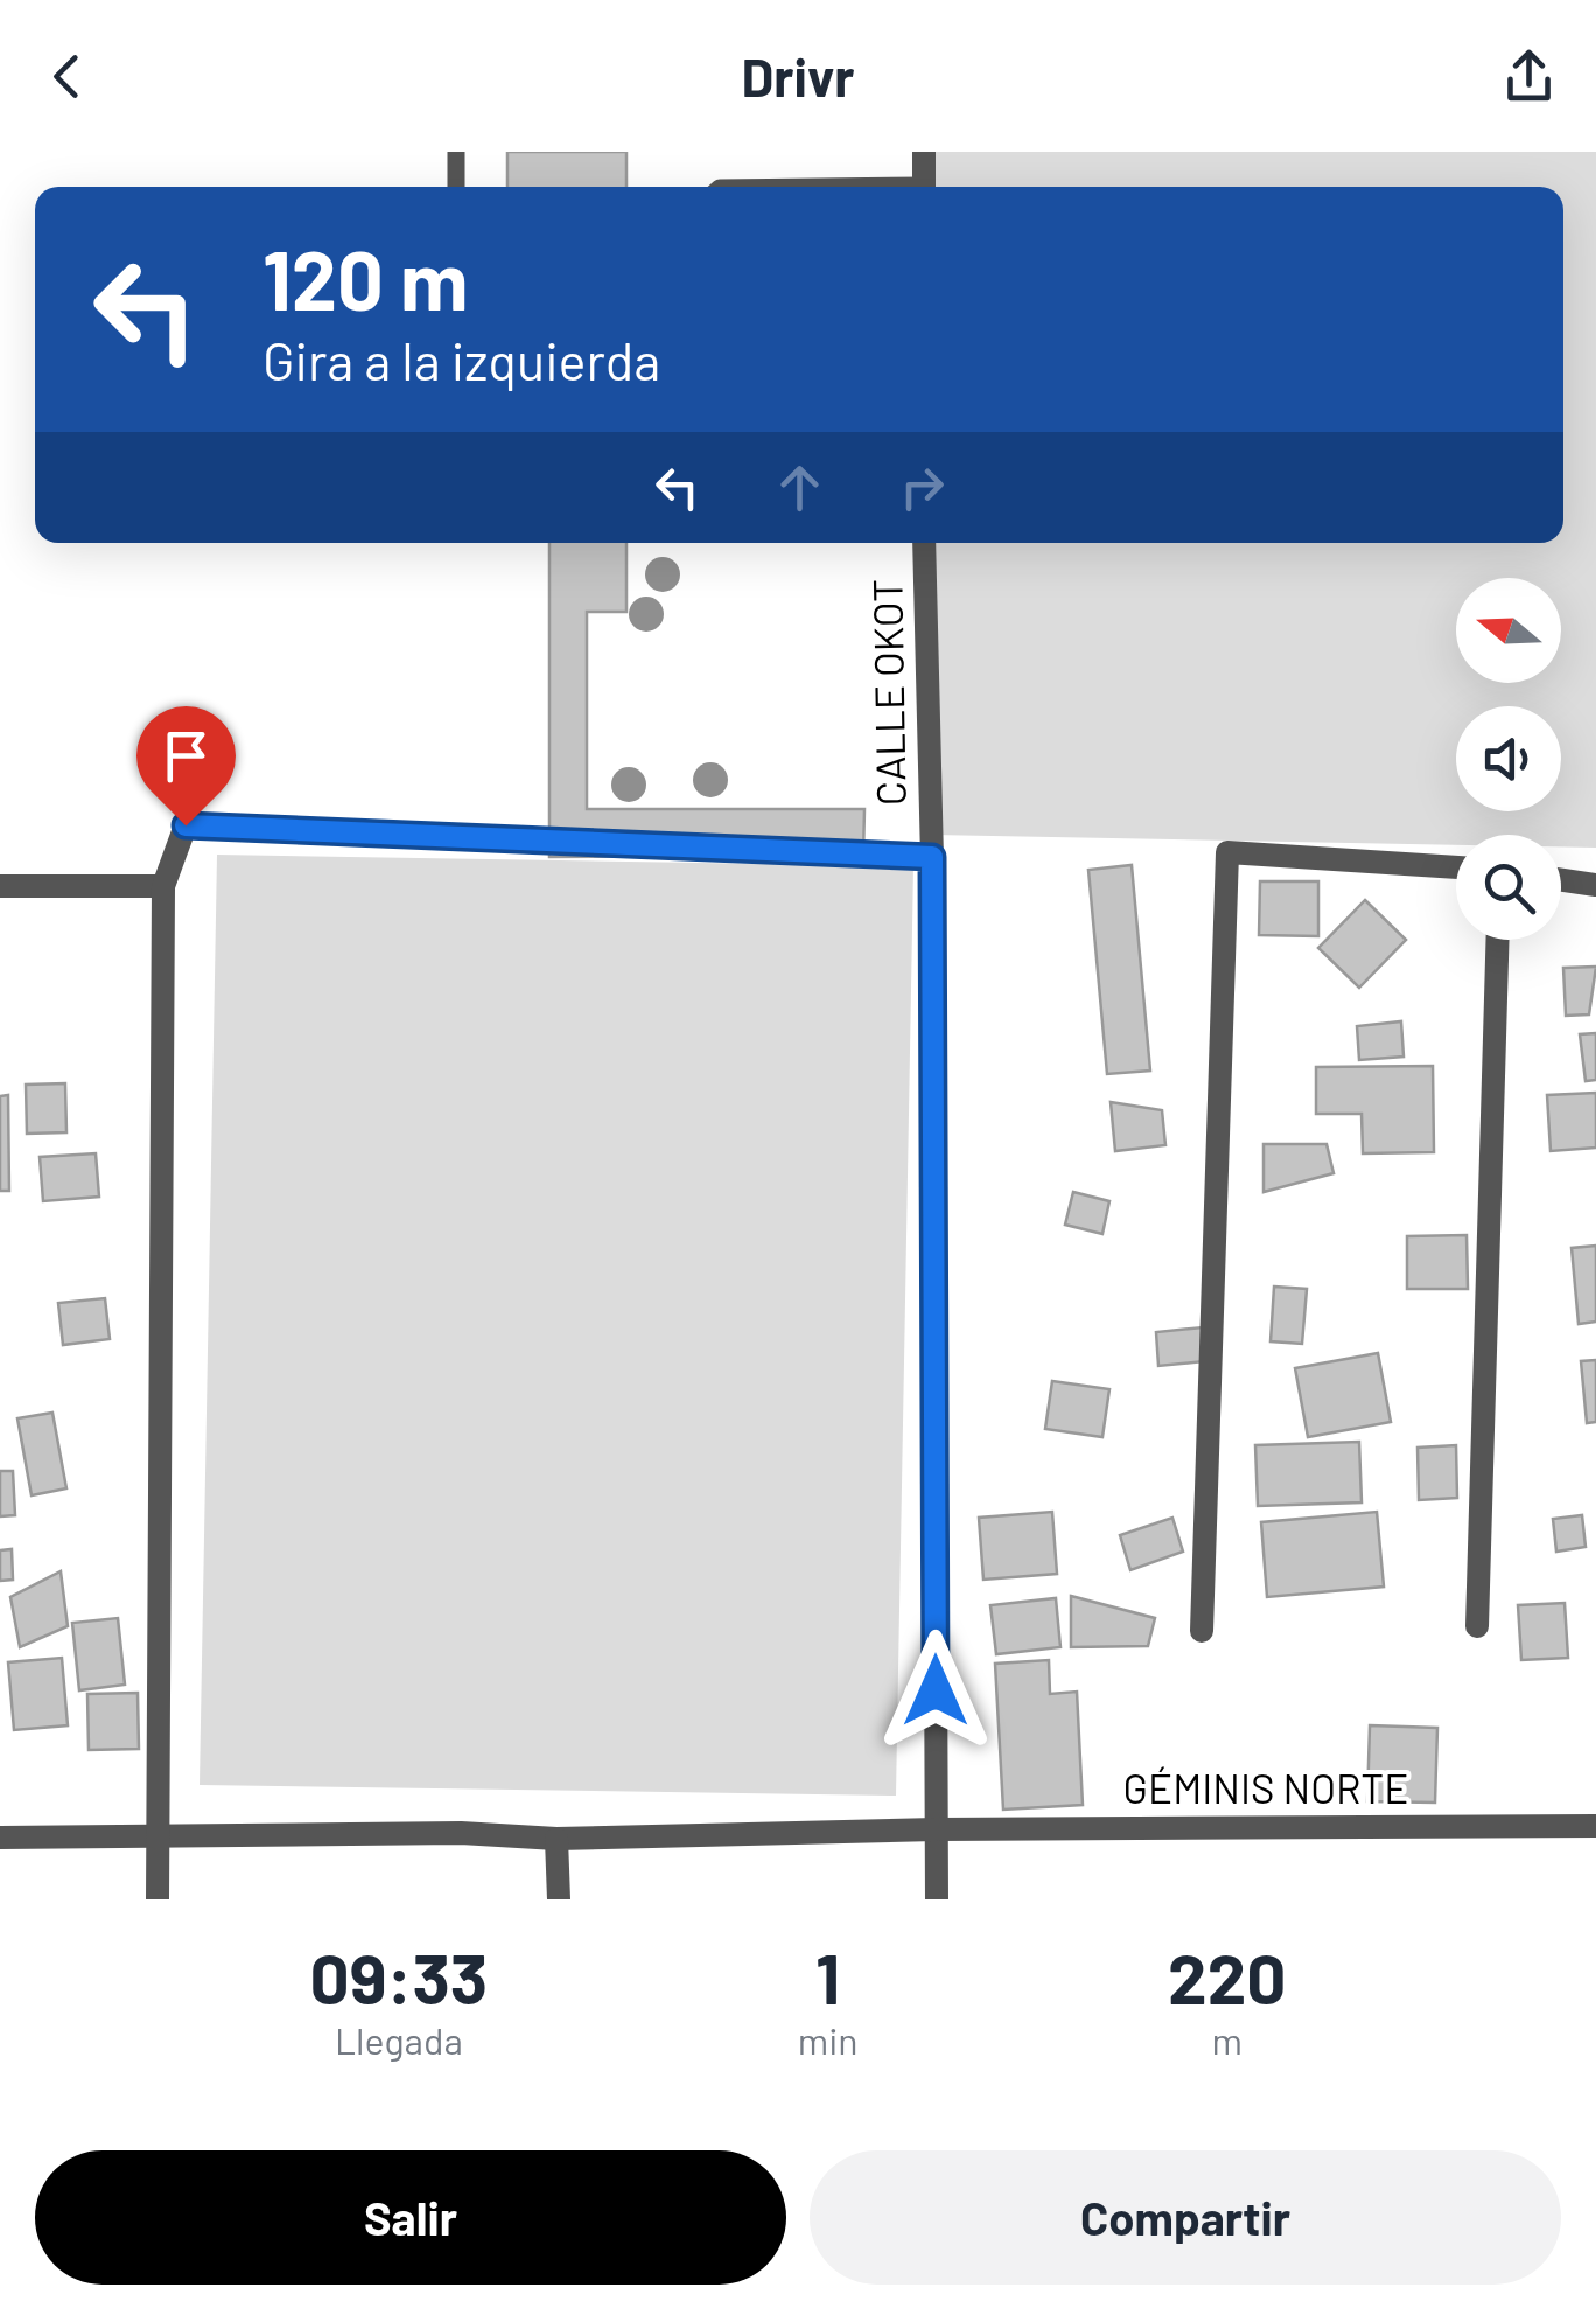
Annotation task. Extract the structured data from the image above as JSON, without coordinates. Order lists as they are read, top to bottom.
{
  "streets": {
    "street": ["CALLE OKOT", "GÉMINIS NORTE"]
  },
  "crossings": [
    ["CALLE OKOT", "GÉMINIS NORTE"]
  ],
  "north": "left",
  "page": {
    "header": "Drivr",
    "turn": ["120 m", "Gira a la izquierda"],
    "eta": [
      "09:33",
      "Llegada",
      "1",
      "min",
      "220",
      "m"
    ],
    "buttons": ["Salir", "Compartir"]
  }
}
